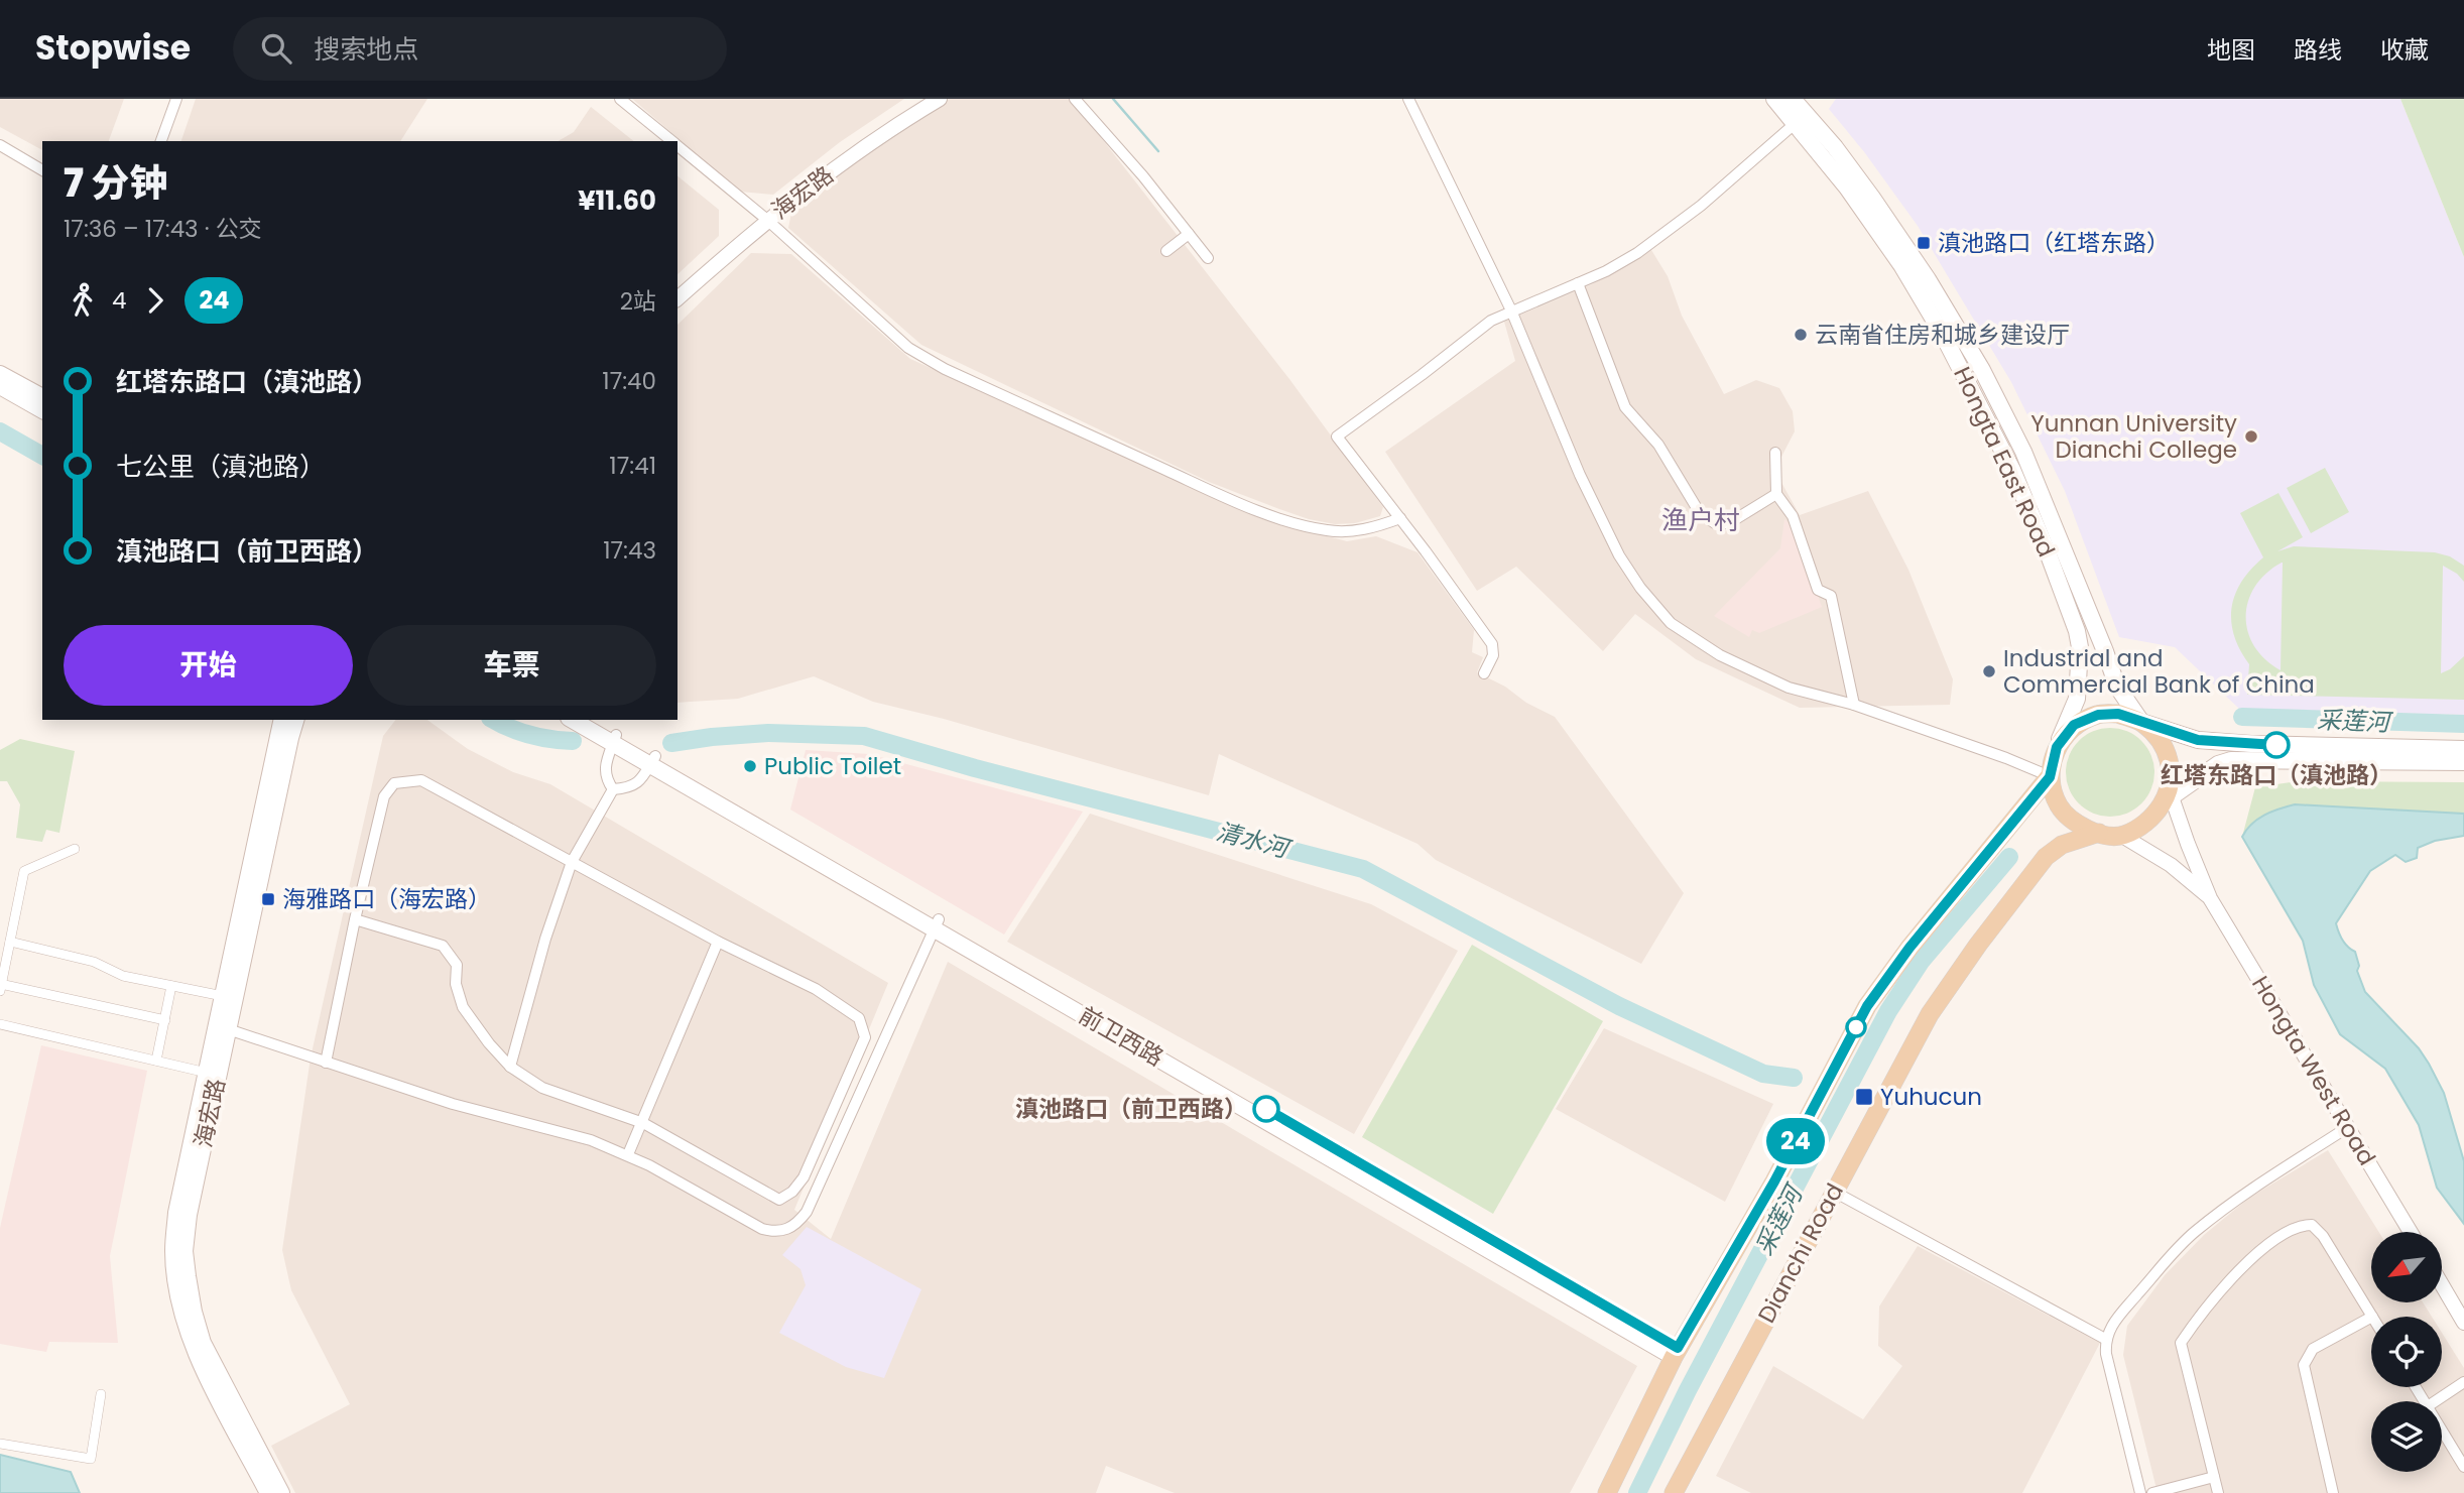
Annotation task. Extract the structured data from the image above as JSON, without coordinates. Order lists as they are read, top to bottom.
{
  "streets": {
    "main road": [
      "海宏路",
      "Hongta East Road",
      "前卫西路",
      "Dianchi Road"
    ],
    "street": ["Hongta West Road"]
  },
  "crossings": [
    ["Hongta East Road", "Dianchi Road"]
  ],
  "districts": ["渔户村"],
  "water": ["采莲河", "清水河"],
  "places": {
    "transit": ["滇池路口（红塔东路）", "海雅路口（海宏路）", "Yuhucun"],
    "other": [
      "云南省住房和城乡建设厅",
      "Yunnan University Dianchi College",
      "Industrial and Commercial Bank of China",
      "红塔东路口（滇池路）",
      "Public Toilet",
      "滇池路口（前卫西路）"
    ]
  },
  "lines": ["bus line 24"],
  "north": "bottom left",
  "page": {
    "header": "Stopwise",
    "search": "搜索地点",
    "nav": ["地图", "路线", "收藏"],
    "on_map": "24",
    "heading": ["7 分钟", "17:36 – 17:43 · 公交", "¥11.60"],
    "legs": ["4", "24", "2站"],
    "list": [
      {
        "name": "红塔东路口（滇池路）",
        "value": "17:40"
      },
      {
        "name": "七公里（滇池路）",
        "value": "17:41"
      },
      {
        "name": "滇池路口（前卫西路）",
        "value": "17:43"
      }
    ],
    "buttons": ["开始", "车票"]
  }
}
